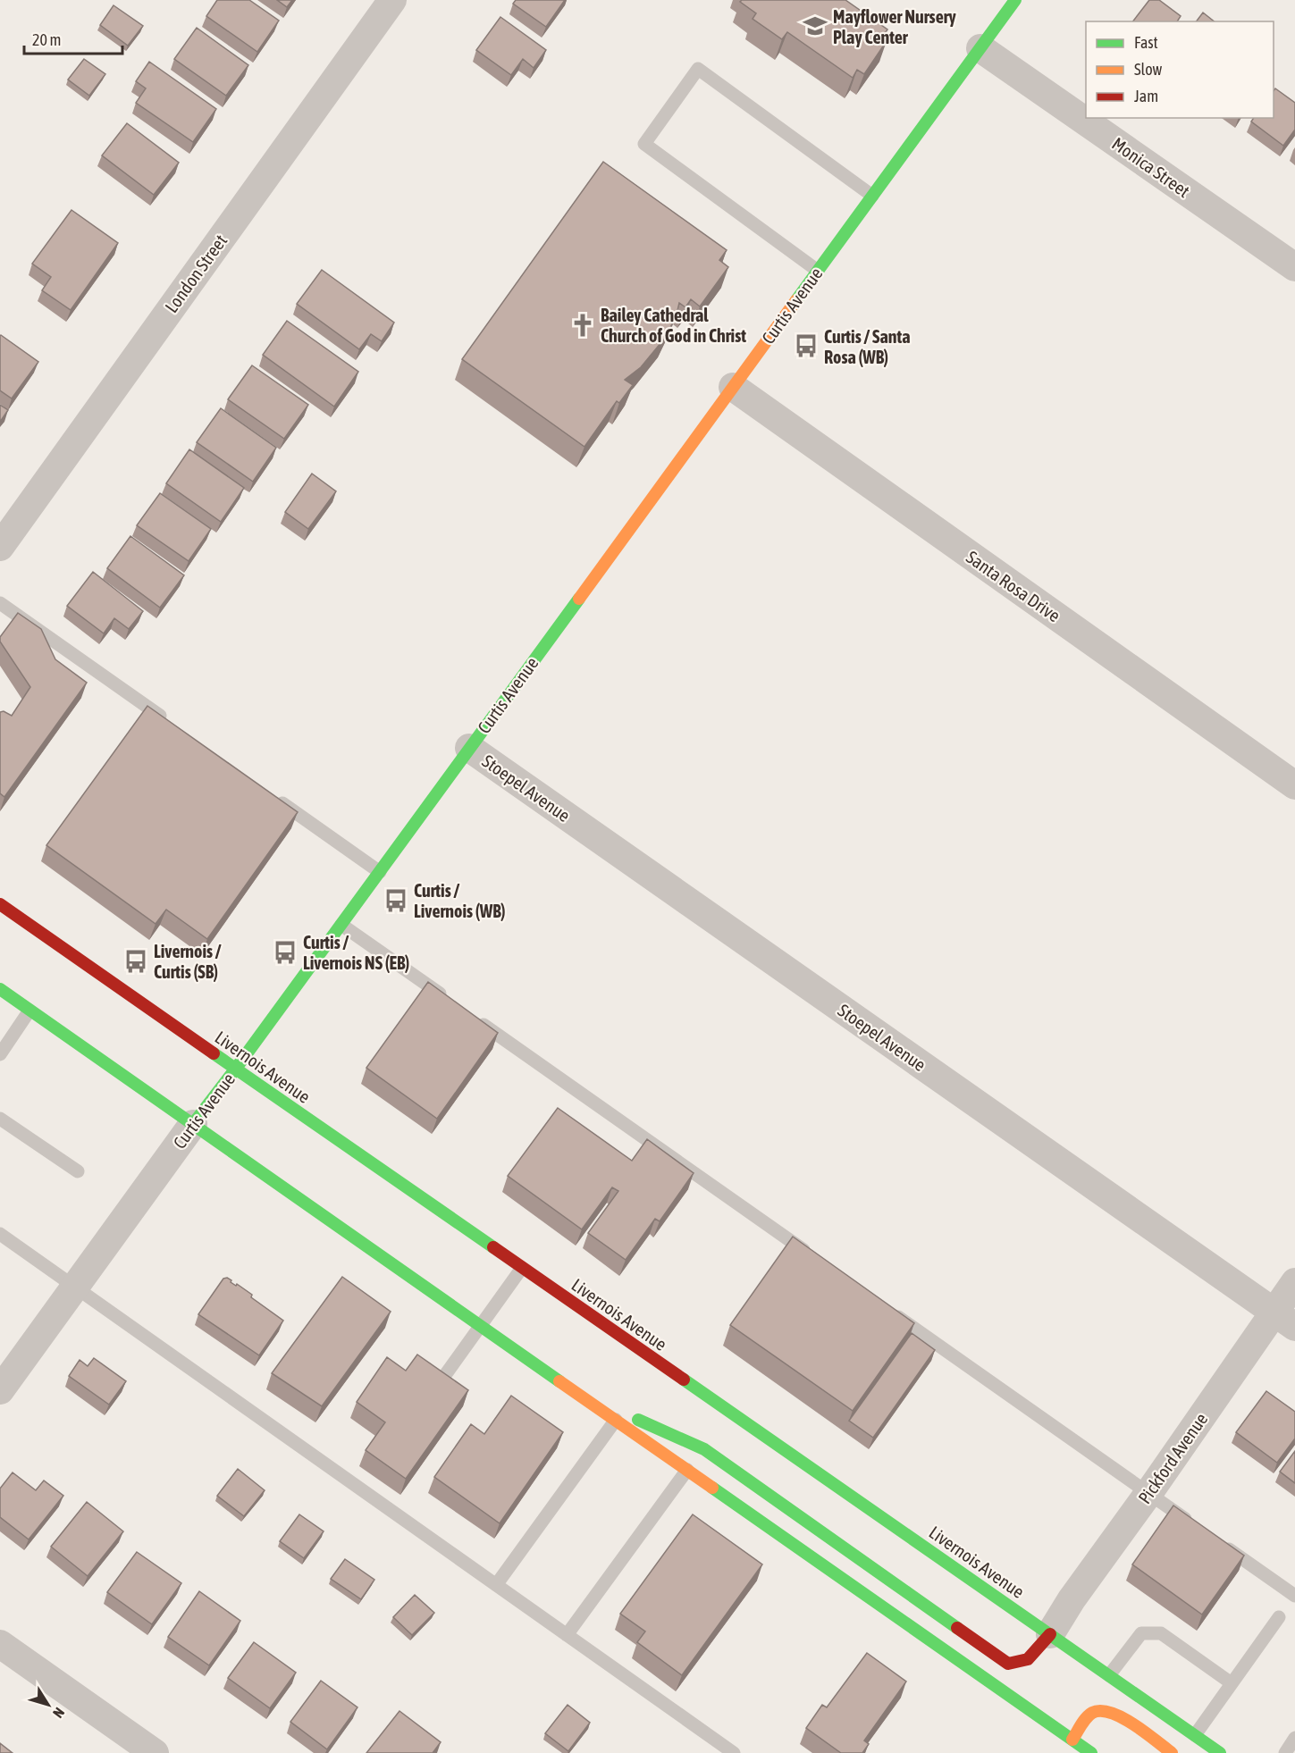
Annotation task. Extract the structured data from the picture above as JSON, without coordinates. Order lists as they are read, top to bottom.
{
  "streets": {
    "street": [
      "Monica Street",
      "London Street",
      "Curtis Avenue",
      "Santa Rosa Drive",
      "Stoepel Avenue",
      "Livernois Avenue",
      "Pickford Avenue"
    ]
  },
  "crossings": [
    ["Monica Street", "Curtis Avenue"],
    ["Curtis Avenue", "Santa Rosa Drive"],
    ["Curtis Avenue", "Stoepel Avenue"],
    ["Curtis Avenue", "Livernois Avenue"],
    ["Stoepel Avenue", "Pickford Avenue"],
    ["Livernois Avenue", "Pickford Avenue"]
  ],
  "places": {
    "school or university": ["Mayflower Nursery Play Center"],
    "church": ["Bailey Cathedral Church of God in Christ"],
    "bus stop": [
      "Curtis / Santa Rosa (WB)",
      "Curtis / Livernois (WB)",
      "Curtis / Livernois NS (EB)",
      "Livernois / Curtis (SB)"
    ]
  },
  "legend": ["Fast", "Slow", "Jam"],
  "scale_bar": "20 m",
  "north": "bottom right"
}
